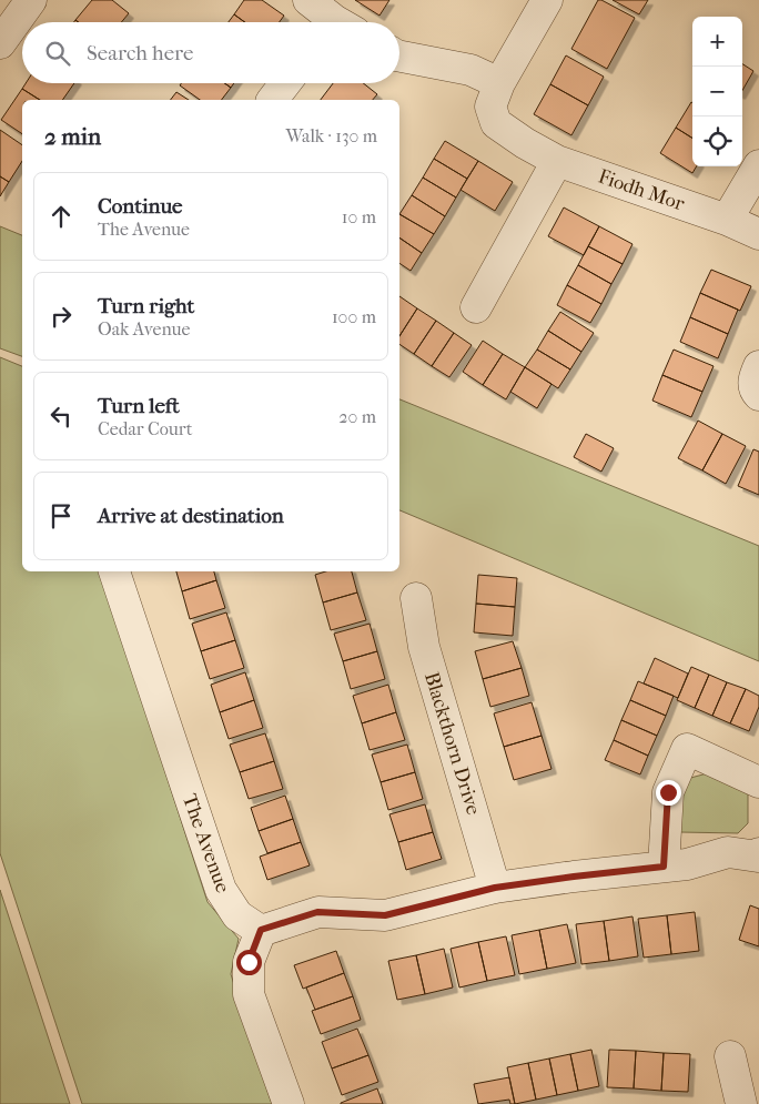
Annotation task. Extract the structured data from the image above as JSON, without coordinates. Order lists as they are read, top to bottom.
{
  "streets": {
    "street": ["Fiodh Mor", "Blackthorn Drive", "The Avenue"]
  },
  "page": {
    "map_buttons": ["+", "−"],
    "search": "Search here",
    "heading": ["2 min", "Walk · 130 m"],
    "list": [
      ["Continue", "The Avenue", "10 m"],
      ["Turn right", "Oak Avenue", "100 m"],
      ["Turn left", "Cedar Court", "20 m"],
      "Arrive at destination"
    ]
  }
}
